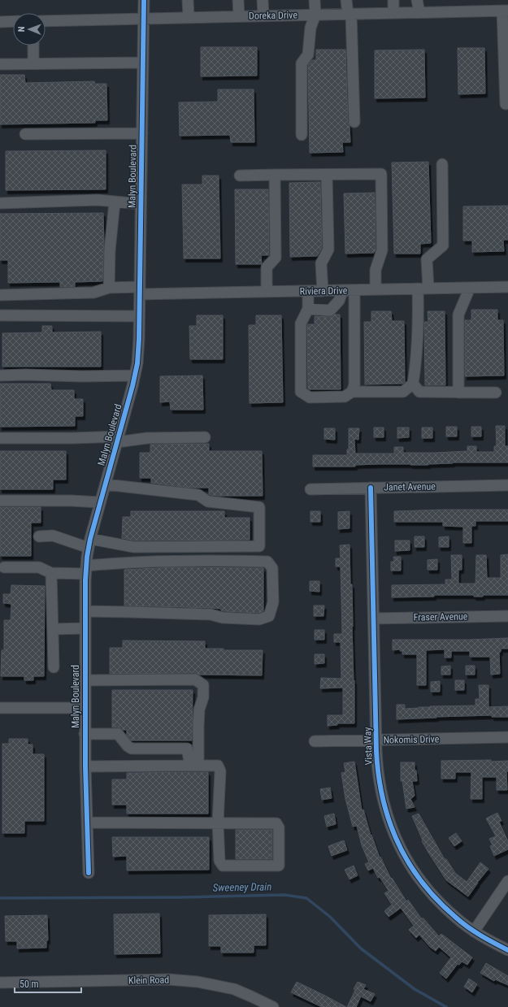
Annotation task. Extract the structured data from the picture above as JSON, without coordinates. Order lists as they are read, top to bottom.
{
  "streets": {
    "street": [
      "Doreka Drive",
      "Malyn Boulevard",
      "Riviera Drive",
      "Janet Avenue",
      "Fraser Avenue",
      "Nokomis Drive",
      "Vista Way",
      "Klein Road"
    ]
  },
  "crossings": [
    ["Doreka Drive", "Malyn Boulevard"],
    ["Malyn Boulevard", "Riviera Drive"],
    ["Janet Avenue", "Vista Way"],
    ["Fraser Avenue", "Vista Way"],
    ["Nokomis Drive", "Vista Way"]
  ],
  "water": ["Sweeney Drain"],
  "scale_bar": "50 m",
  "north": "left"
}
